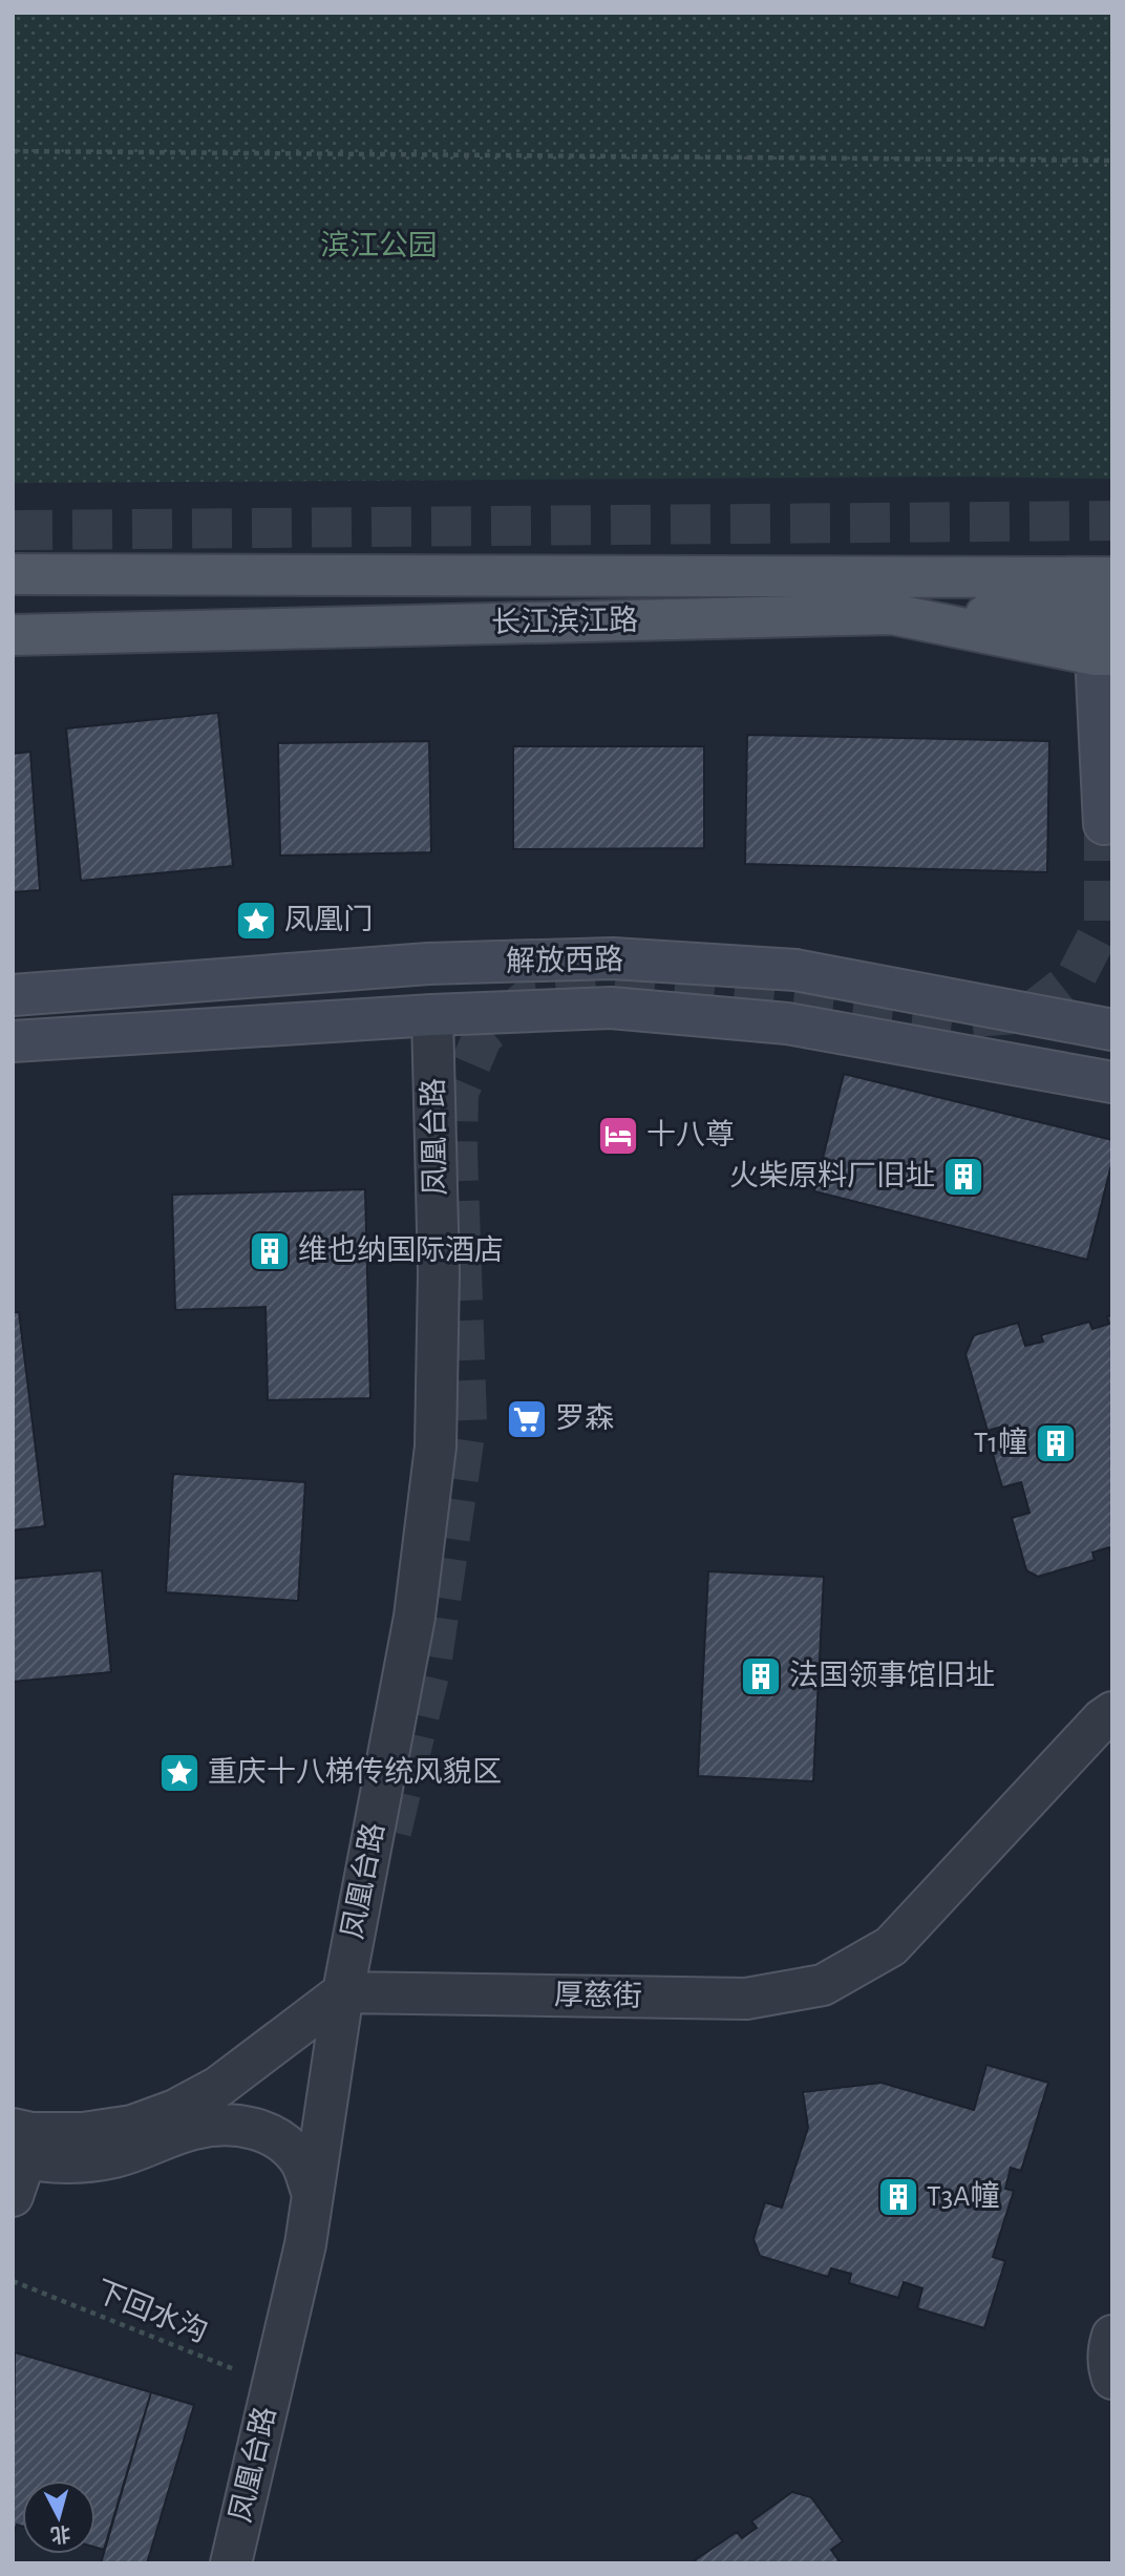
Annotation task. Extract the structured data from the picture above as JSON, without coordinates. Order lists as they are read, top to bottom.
{
  "streets": {
    "main road": ["长江滨江路", "解放西路"],
    "street": ["凤凰台路", "厚慈街"],
    "path": ["下回水沟"]
  },
  "crossings": [
    ["解放西路", "凤凰台路"],
    ["凤凰台路", "厚慈街"],
    ["凤凰台路", "下回水沟"]
  ],
  "parks": ["滨江公园"],
  "places": {
    "place": ["凤凰门", "重庆十八梯传统风貌区"],
    "hotel": ["十八尊"],
    "building": [
      "火柴原料厂旧址",
      "维也纳国际酒店",
      "T1幢",
      "法国领事馆旧址",
      "T3A幢"
    ],
    "supermarket": ["罗森"]
  },
  "north": "bottom"
}
